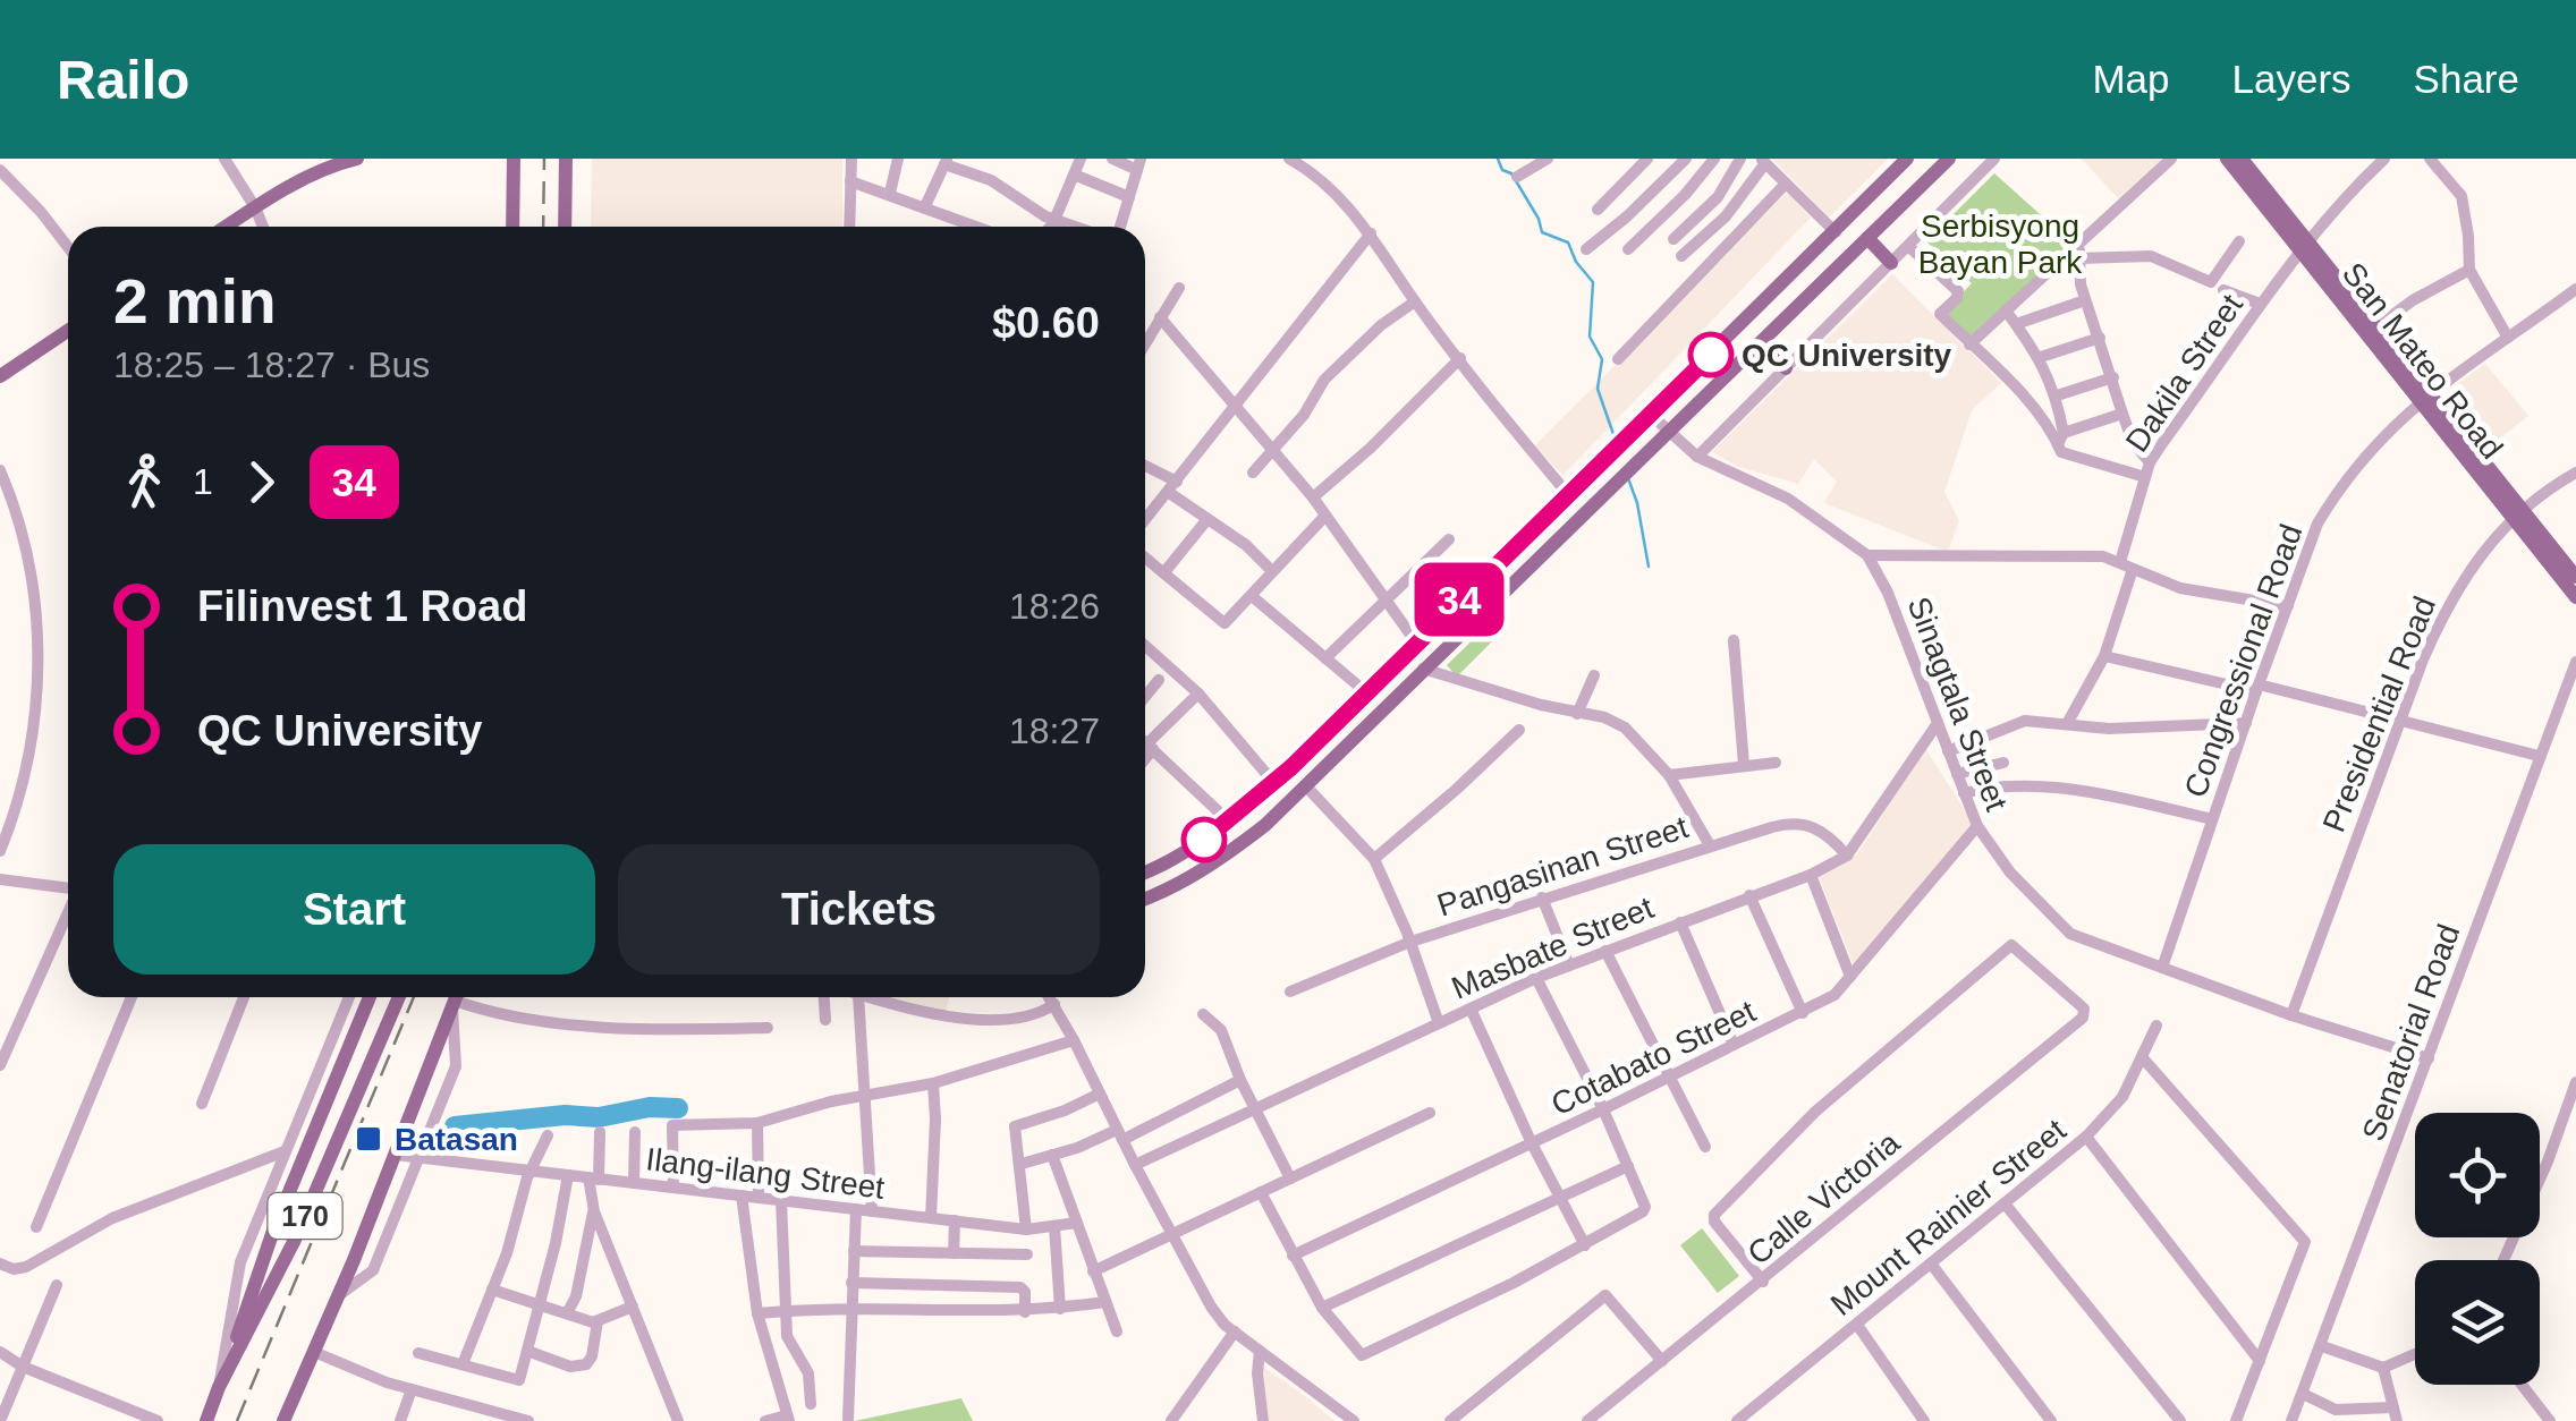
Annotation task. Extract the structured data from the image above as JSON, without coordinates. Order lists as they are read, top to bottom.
{
  "streets": {
    "main road": ["San Mateo Road", "170"],
    "street": [
      "Dakila Street",
      "Congressional Road",
      "Sinagtala Street",
      "Presidential Road",
      "Pangasinan Street",
      "Masbate Street",
      "Senatorial Road",
      "Cotabato Street",
      "Ilang-ilang Street",
      "Calle Victoria",
      "Mount Rainier Street"
    ]
  },
  "crossings": [
    ["San Mateo Road", "Dakila Street"],
    ["San Mateo Road", "Congressional Road"],
    ["San Mateo Road", "Presidential Road"],
    ["Congressional Road", "Sinagtala Street"],
    ["Sinagtala Street", "Presidential Road"],
    ["Sinagtala Street", "Masbate Street"],
    ["Sinagtala Street", "Senatorial Road"],
    ["Sinagtala Street", "Cotabato Street"],
    ["Pangasinan Street", "Masbate Street"],
    ["Ilang-ilang Street", "170"]
  ],
  "parks": ["Serbisyong Bayan Park"],
  "places": {
    "other": ["QC University"],
    "transit": ["Batasan"]
  },
  "lines": ["bus line 34"],
  "page": {
    "header": "Railo",
    "nav": ["Map", "Layers", "Share"],
    "on_map": "34",
    "heading": ["2 min", "18:25 – 18:27 · Bus", "$0.60"],
    "legs": ["1", "34"],
    "list": [
      {
        "name": "Filinvest 1 Road",
        "value": "18:26"
      },
      {
        "name": "QC University",
        "value": "18:27"
      }
    ],
    "buttons": ["Start", "Tickets"]
  }
}
